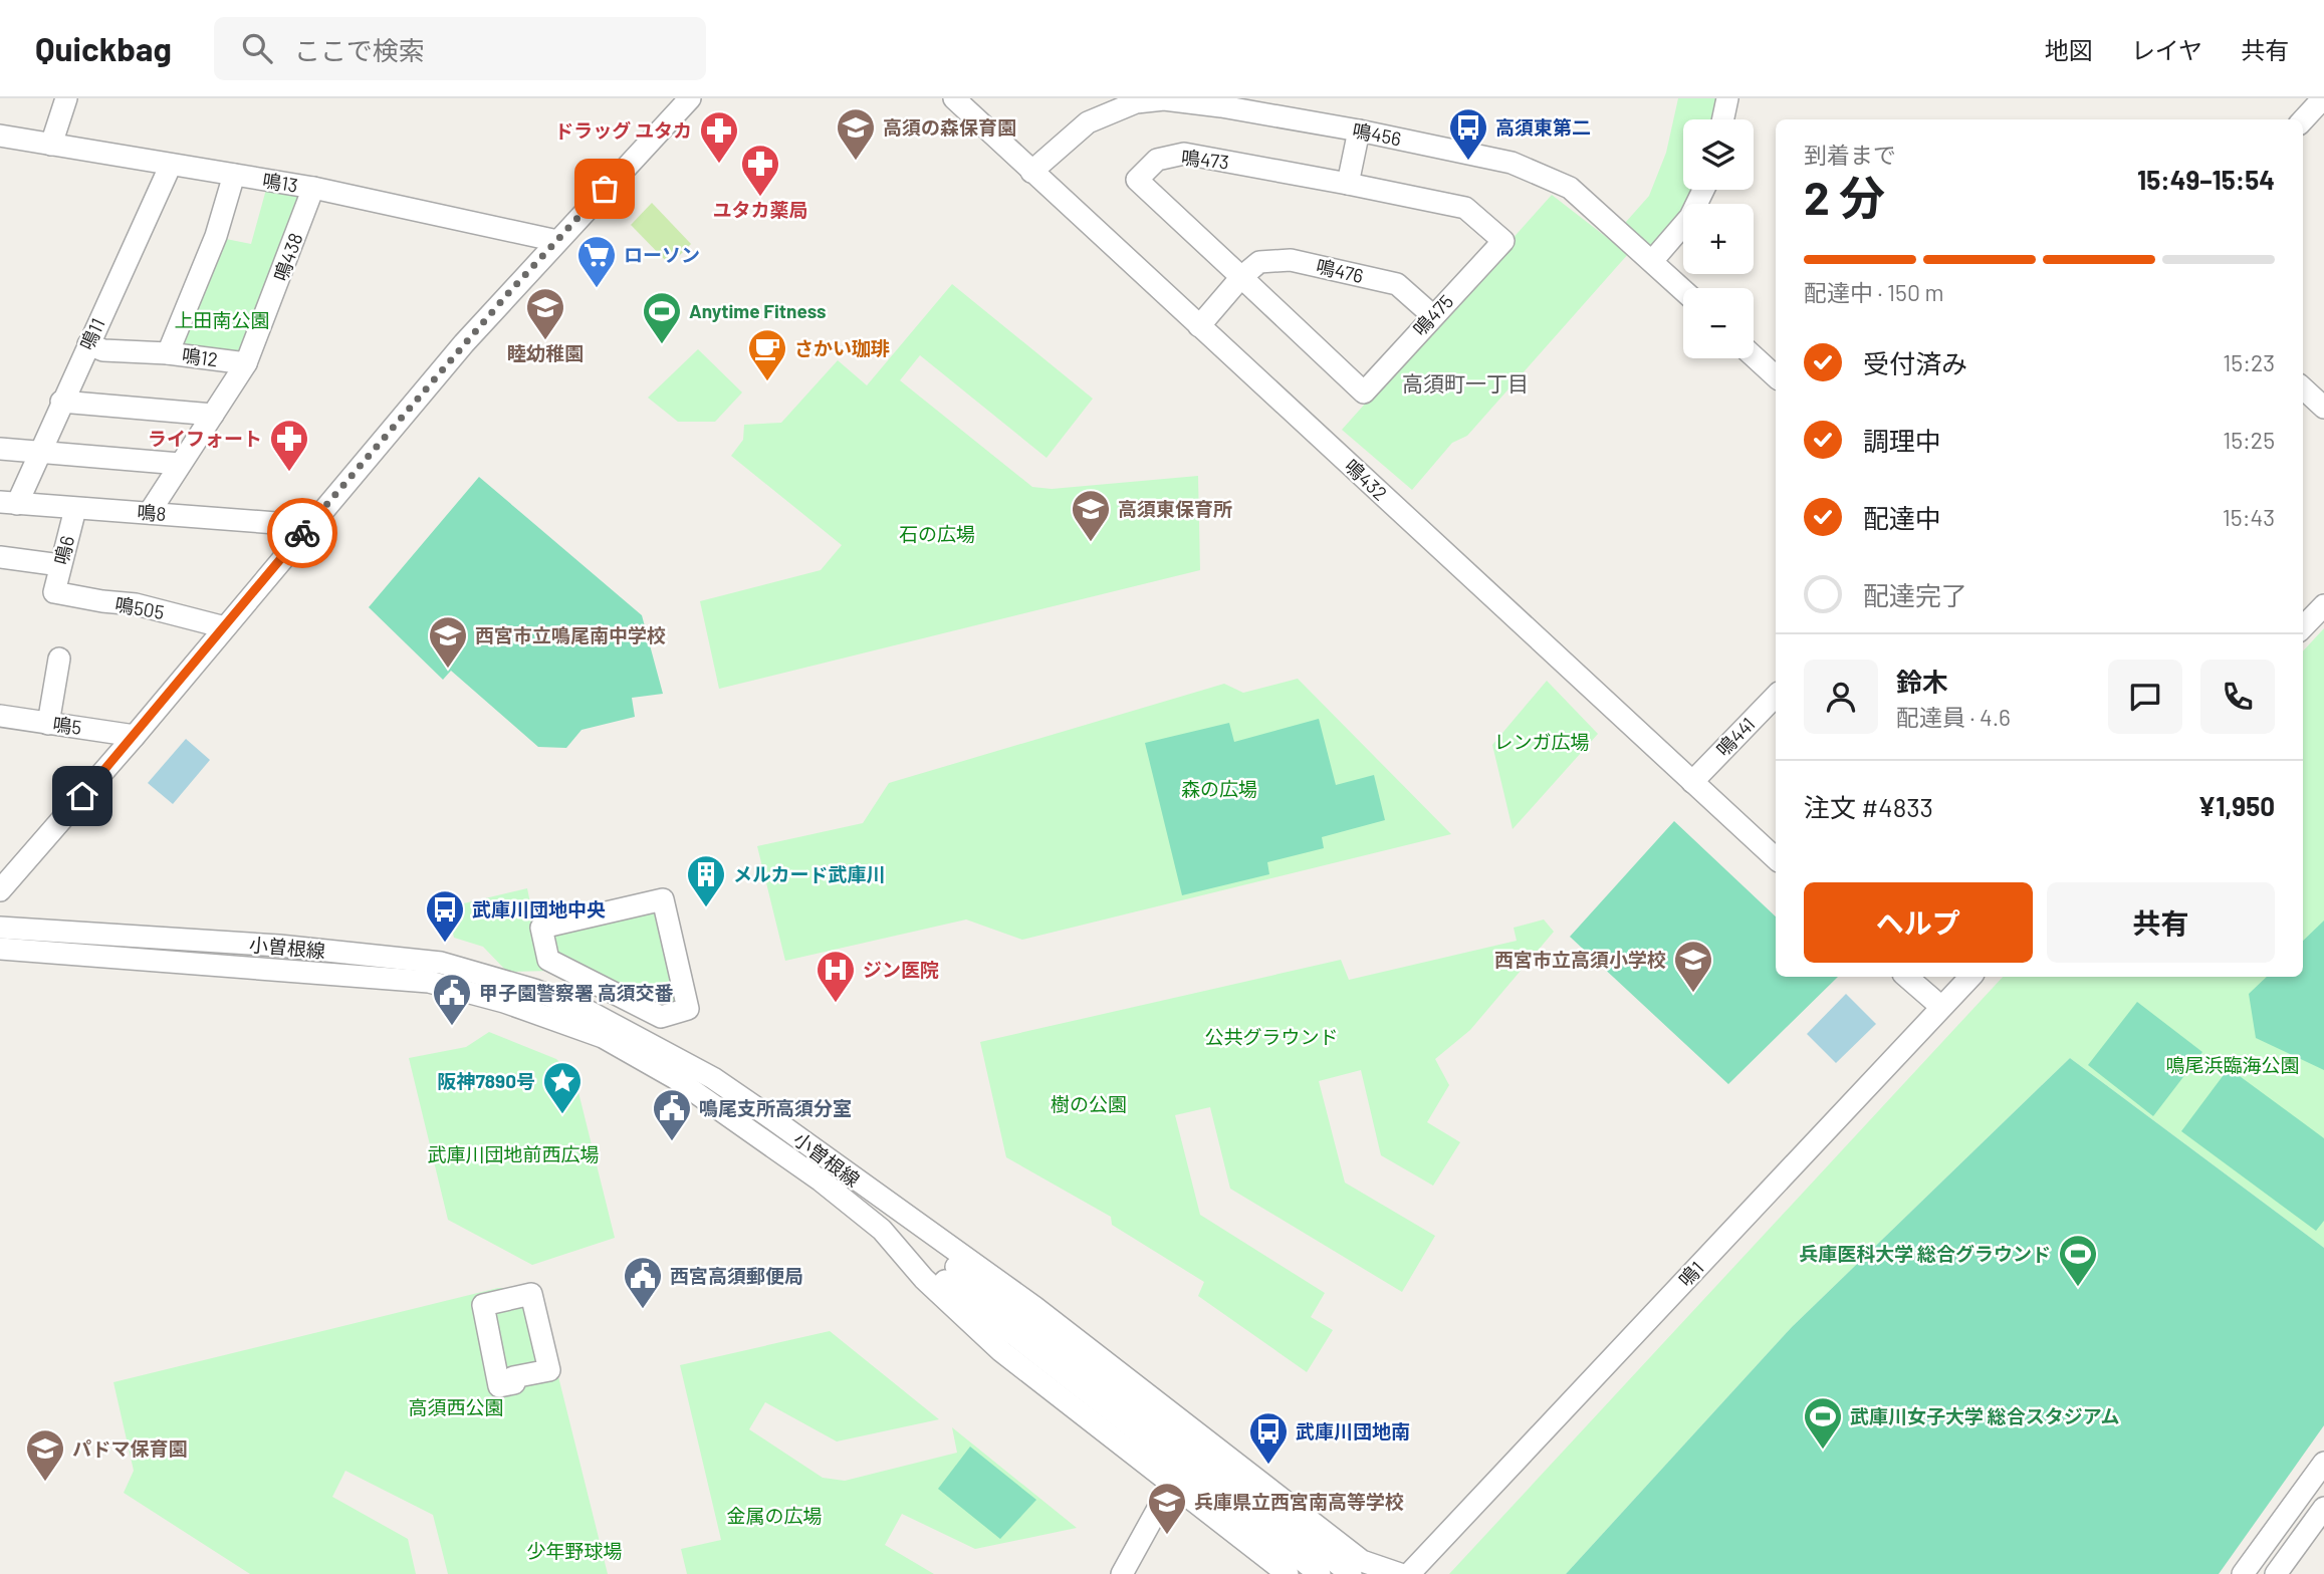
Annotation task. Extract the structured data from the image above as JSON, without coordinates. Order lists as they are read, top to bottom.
{
  "streets": {
    "street": [
      "鳴456",
      "鳴473",
      "鳴13",
      "鳴438",
      "鳴476",
      "鳴475",
      "鳴11",
      "鳴12",
      "鳴432",
      "鳴8",
      "鳴6",
      "鳴505",
      "鳴5",
      "鳴441",
      "小曽根線",
      "鳴1"
    ]
  },
  "crossings": [
    ["鳴456", "鳴432"],
    ["鳴473", "鳴476"],
    ["鳴473", "鳴475"],
    ["鳴13", "鳴438"],
    ["鳴13", "鳴11"],
    ["鳴13", "鳴12"],
    ["鳴438", "鳴12"],
    ["鳴476", "鳴475"],
    ["鳴11", "鳴8"],
    ["鳴12", "鳴8"],
    ["鳴432", "鳴441"],
    ["鳴8", "鳴6"],
    ["鳴6", "鳴505"]
  ],
  "districts": ["高須町一丁目"],
  "parks": [
    "上田南公園",
    "石の広場",
    "レンガ広場",
    "森の広場",
    "公共グラウンド",
    "鳴尾浜臨海公園",
    "樹の公園",
    "武庫川団地前西広場",
    "高須西公園",
    "金属の広場",
    "少年野球場"
  ],
  "places": {
    "school or university": [
      "高須の森保育園",
      "睦幼稚園",
      "高須東保育所",
      "西宮市立鳴尾南中学校",
      "西宮市立高須小学校",
      "パドマ保育園",
      "兵庫県立西宮南高等学校"
    ],
    "bus stop": ["高須東第二", "武庫川団地中央", "武庫川団地南"],
    "pharmacy": ["ドラッグ ユタカ", "ユタカ薬局", "ライフォート"],
    "supermarket": ["ローソン"],
    "sports": ["Anytime Fitness", "兵庫医科大学 総合グラウンド", "武庫川女子大学 総合スタジアム"],
    "cafe": ["さかい珈琲"],
    "building": ["メルカード武庫川"],
    "hospital": ["ジン医院"],
    "public building": ["甲子園警察署 高須交番", "鳴尾支所高須分室", "西宮高須郵便局"],
    "place": ["阪神7890号"]
  },
  "page": {
    "header": "Quickbag",
    "search": "ここで検索",
    "nav": ["地図", "レイヤ", "共有"],
    "map_buttons": ["+", "−"],
    "heading": ["2 分", "到着まで", "15:49–15:54"],
    "panel": [
      "鈴木",
      "配達員 · 4.6",
      "注文 #4833",
      "¥1,950"
    ],
    "bar": "配達中 · 150 m",
    "list": [
      ["受付済み", "15:23"],
      ["調理中", "15:25"],
      ["配達中", "15:43"],
      "配達完了"
    ],
    "buttons": ["ヘルプ", "共有"]
  }
}
